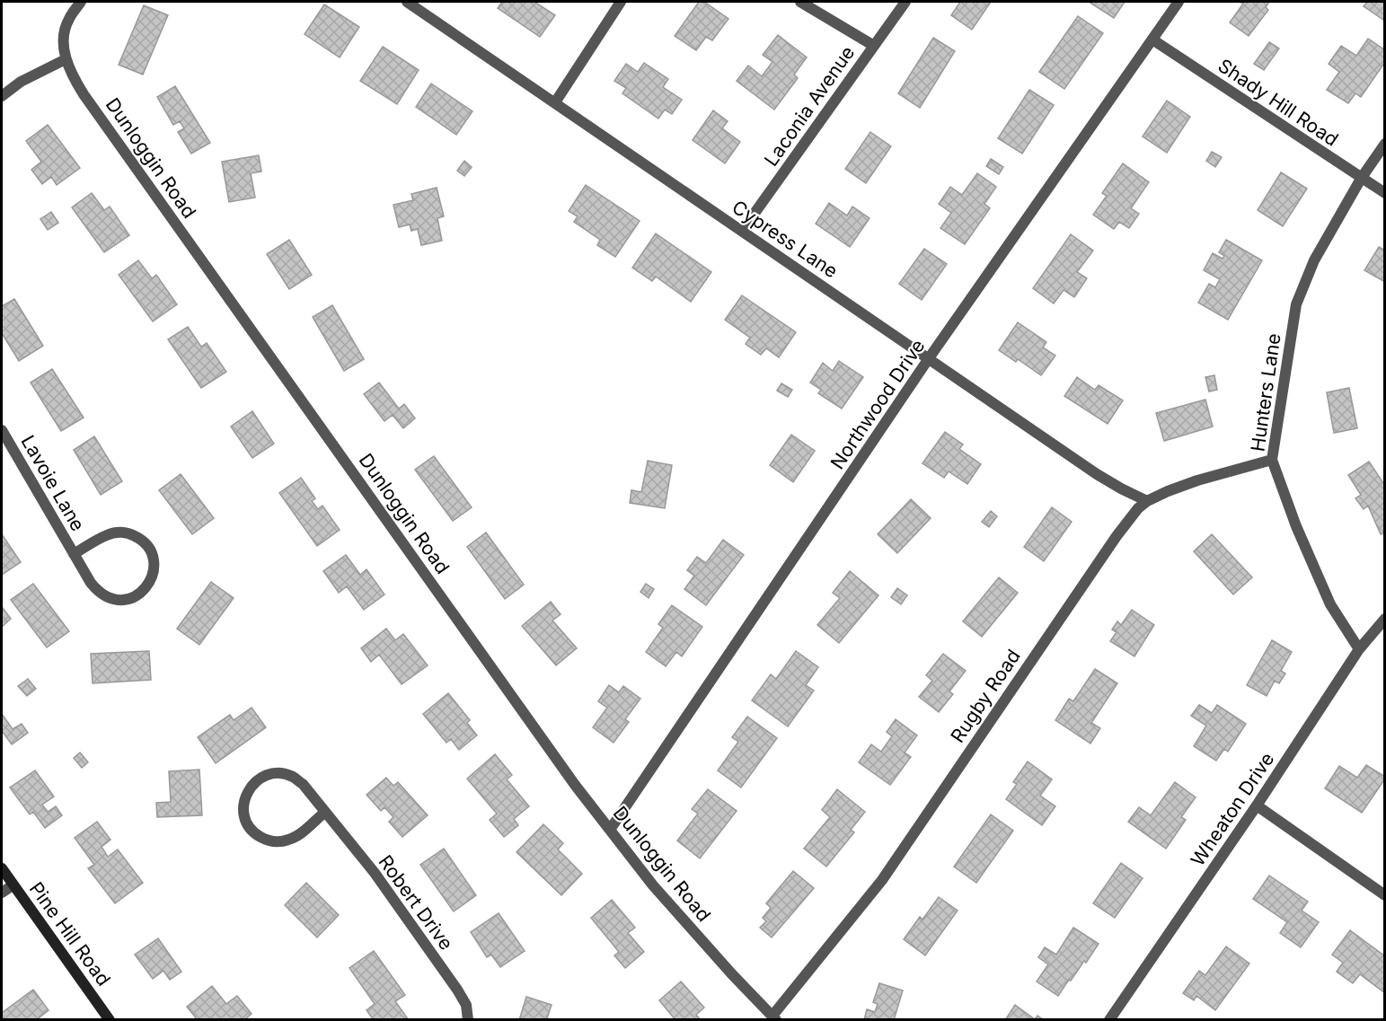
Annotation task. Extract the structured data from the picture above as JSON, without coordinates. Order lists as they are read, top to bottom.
{
  "streets": {
    "street": [
      "Shady Hill Road",
      "Laconia Avenue",
      "Dunloggin Road",
      "Cypress Lane",
      "Hunters Lane",
      "Northwood Drive",
      "Lavoie Lane",
      "Rugby Road",
      "Wheaton Drive",
      "Robert Drive",
      "Pine Hill Road"
    ]
  },
  "crossings": [
    ["Shady Hill Road", "Hunters Lane"],
    ["Shady Hill Road", "Northwood Drive"],
    ["Laconia Avenue", "Cypress Lane"],
    ["Dunloggin Road", "Northwood Drive"],
    ["Dunloggin Road", "Rugby Road"],
    ["Cypress Lane", "Northwood Drive"],
    ["Cypress Lane", "Rugby Road"],
    ["Hunters Lane", "Rugby Road"],
    ["Hunters Lane", "Wheaton Drive"]
  ]
}
